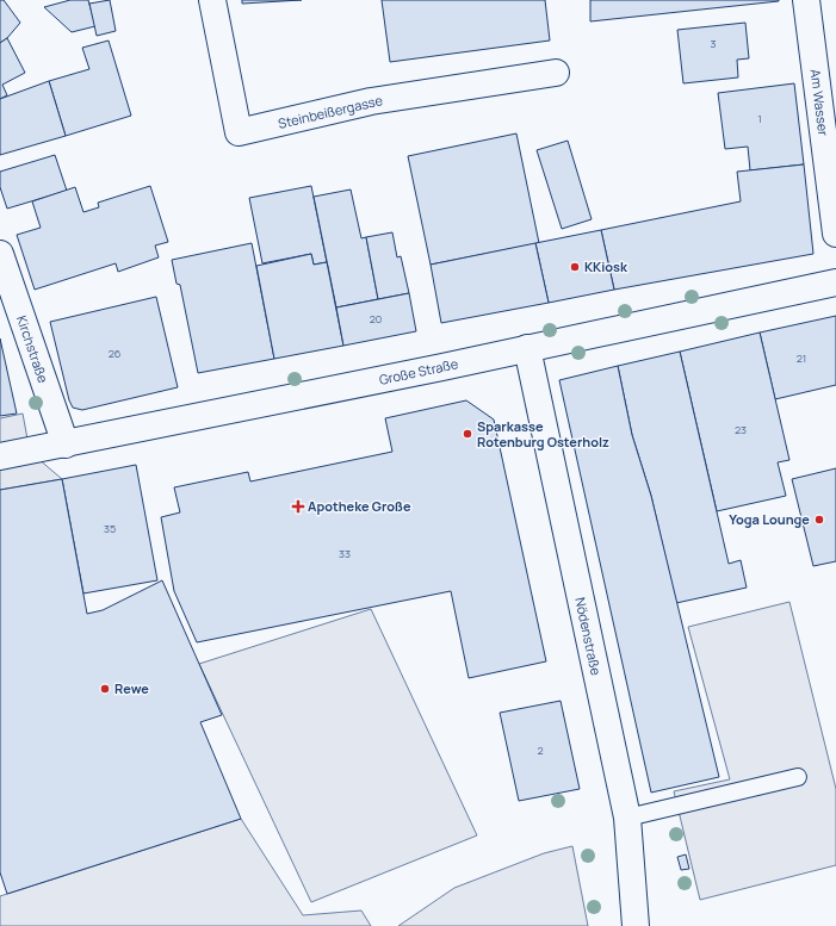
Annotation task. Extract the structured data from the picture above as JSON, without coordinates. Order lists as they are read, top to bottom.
{
  "streets": {
    "street": [
      "Am Wasser",
      "Steinbeißergasse",
      "Kirchstraße",
      "Große Straße",
      "Nödenstraße"
    ]
  },
  "crossings": [
    ["Kirchstraße", "Große Straße"],
    ["Große Straße", "Nödenstraße"]
  ],
  "places": {
    "other": [
      "KKiosk",
      "Sparkasse Rotenburg Osterholz",
      "Yoga Lounge",
      "Rewe"
    ],
    "health": ["Apotheke Große"]
  },
  "house_numbers": [
    "3",
    "1",
    "20",
    "26",
    "21",
    "23",
    "35",
    "33",
    "2"
  ]
}
